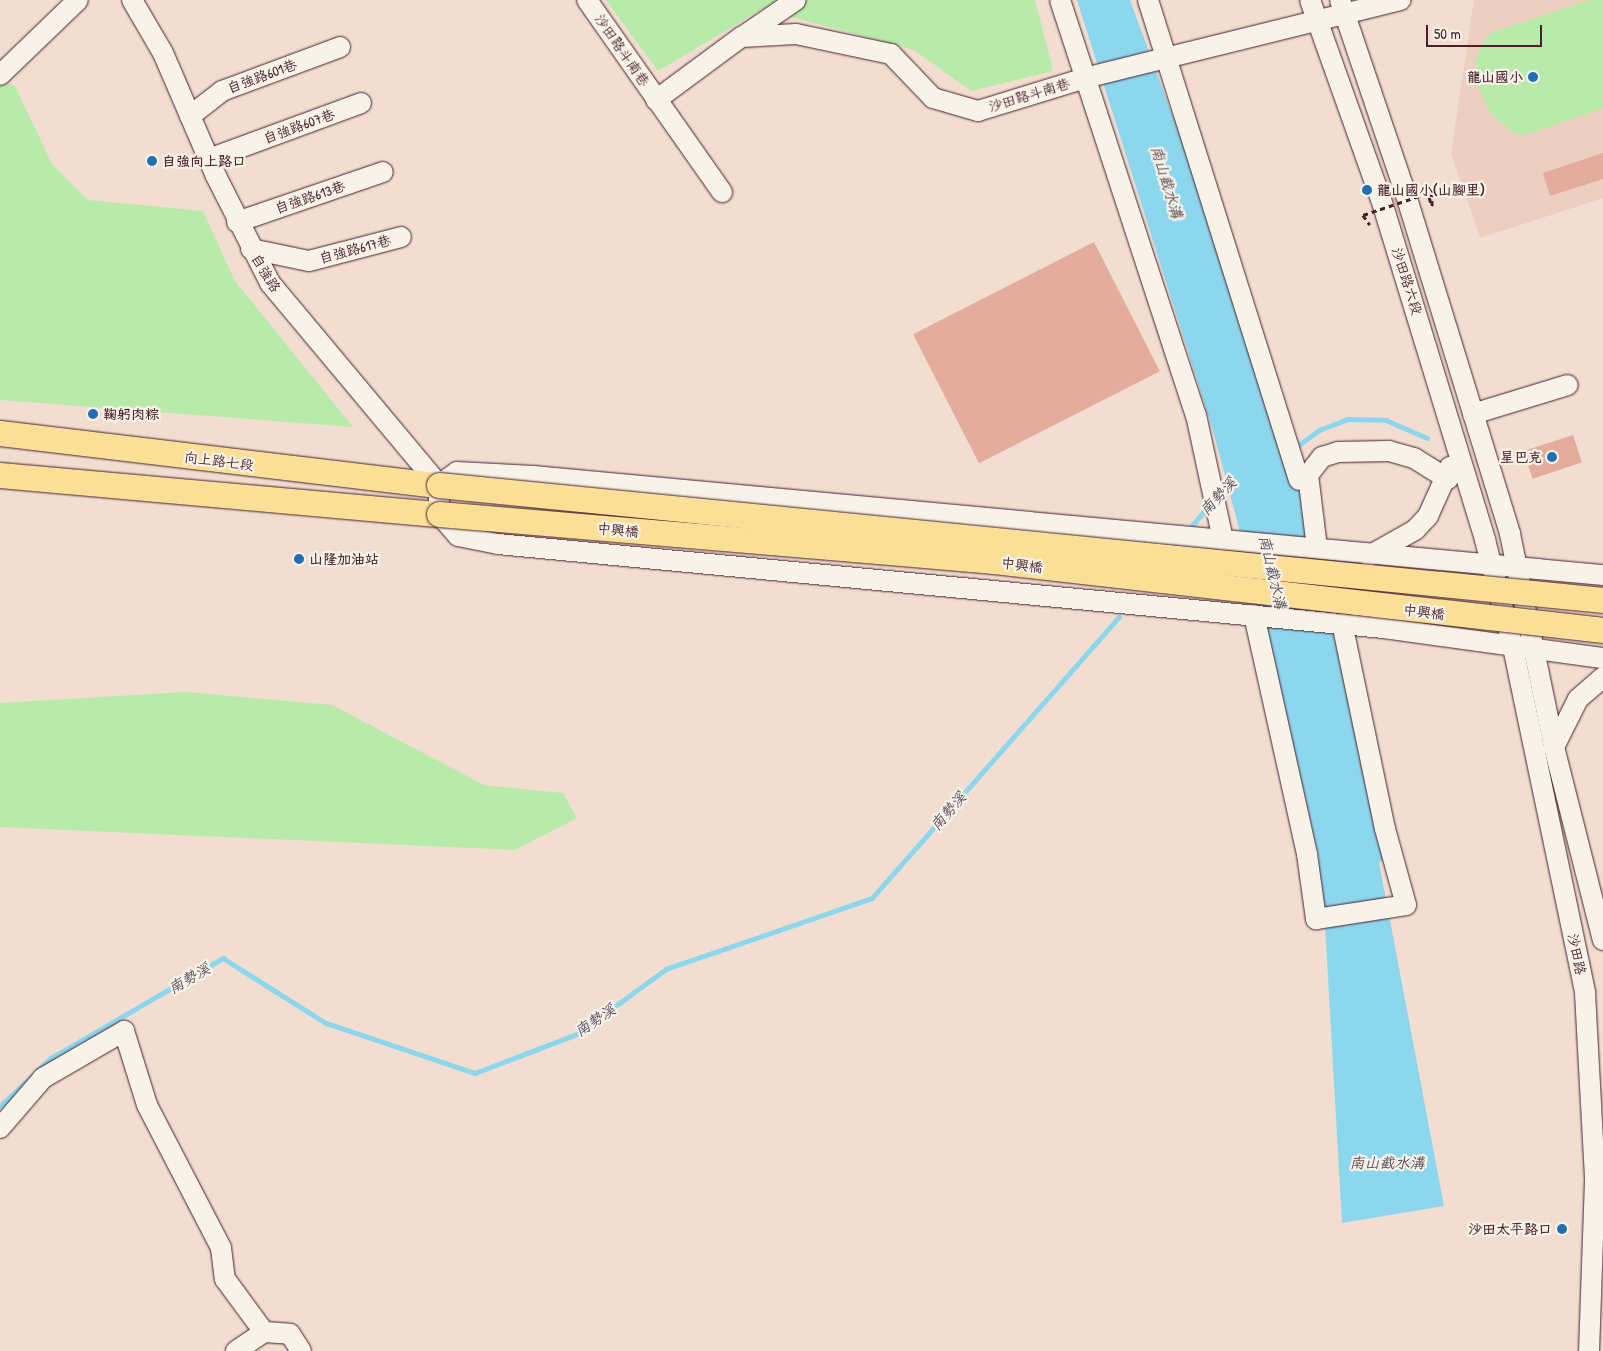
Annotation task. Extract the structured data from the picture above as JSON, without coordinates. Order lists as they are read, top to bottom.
{
  "streets": {
    "main road": ["向上路七段", "中興橋"],
    "street": [
      "沙田路斗南巷",
      "自強路601巷",
      "自強路607巷",
      "自強路613巷",
      "自強路617巷",
      "自強路",
      "沙田路六段",
      "沙田路"
    ]
  },
  "crossings": [
    ["沙田路斗南巷", "沙田路六段"],
    ["自強路601巷", "自強路"],
    ["自強路607巷", "自強路"],
    ["自強路613巷", "自強路"],
    ["自強路617巷", "自強路"],
    ["自強路", "向上路七段"],
    ["自強路", "中興橋"],
    ["沙田路六段", "沙田路"],
    ["向上路七段", "中興橋"]
  ],
  "water": ["南山截水溝", "南勢溪"],
  "places": [
    "龍山國小",
    "自強向上路口",
    "龍山國小(山腳里)",
    "鞠躬肉粽",
    "星巴克",
    "山隆加油站",
    "沙田太平路口"
  ],
  "scale_bar": "50 m"
}
